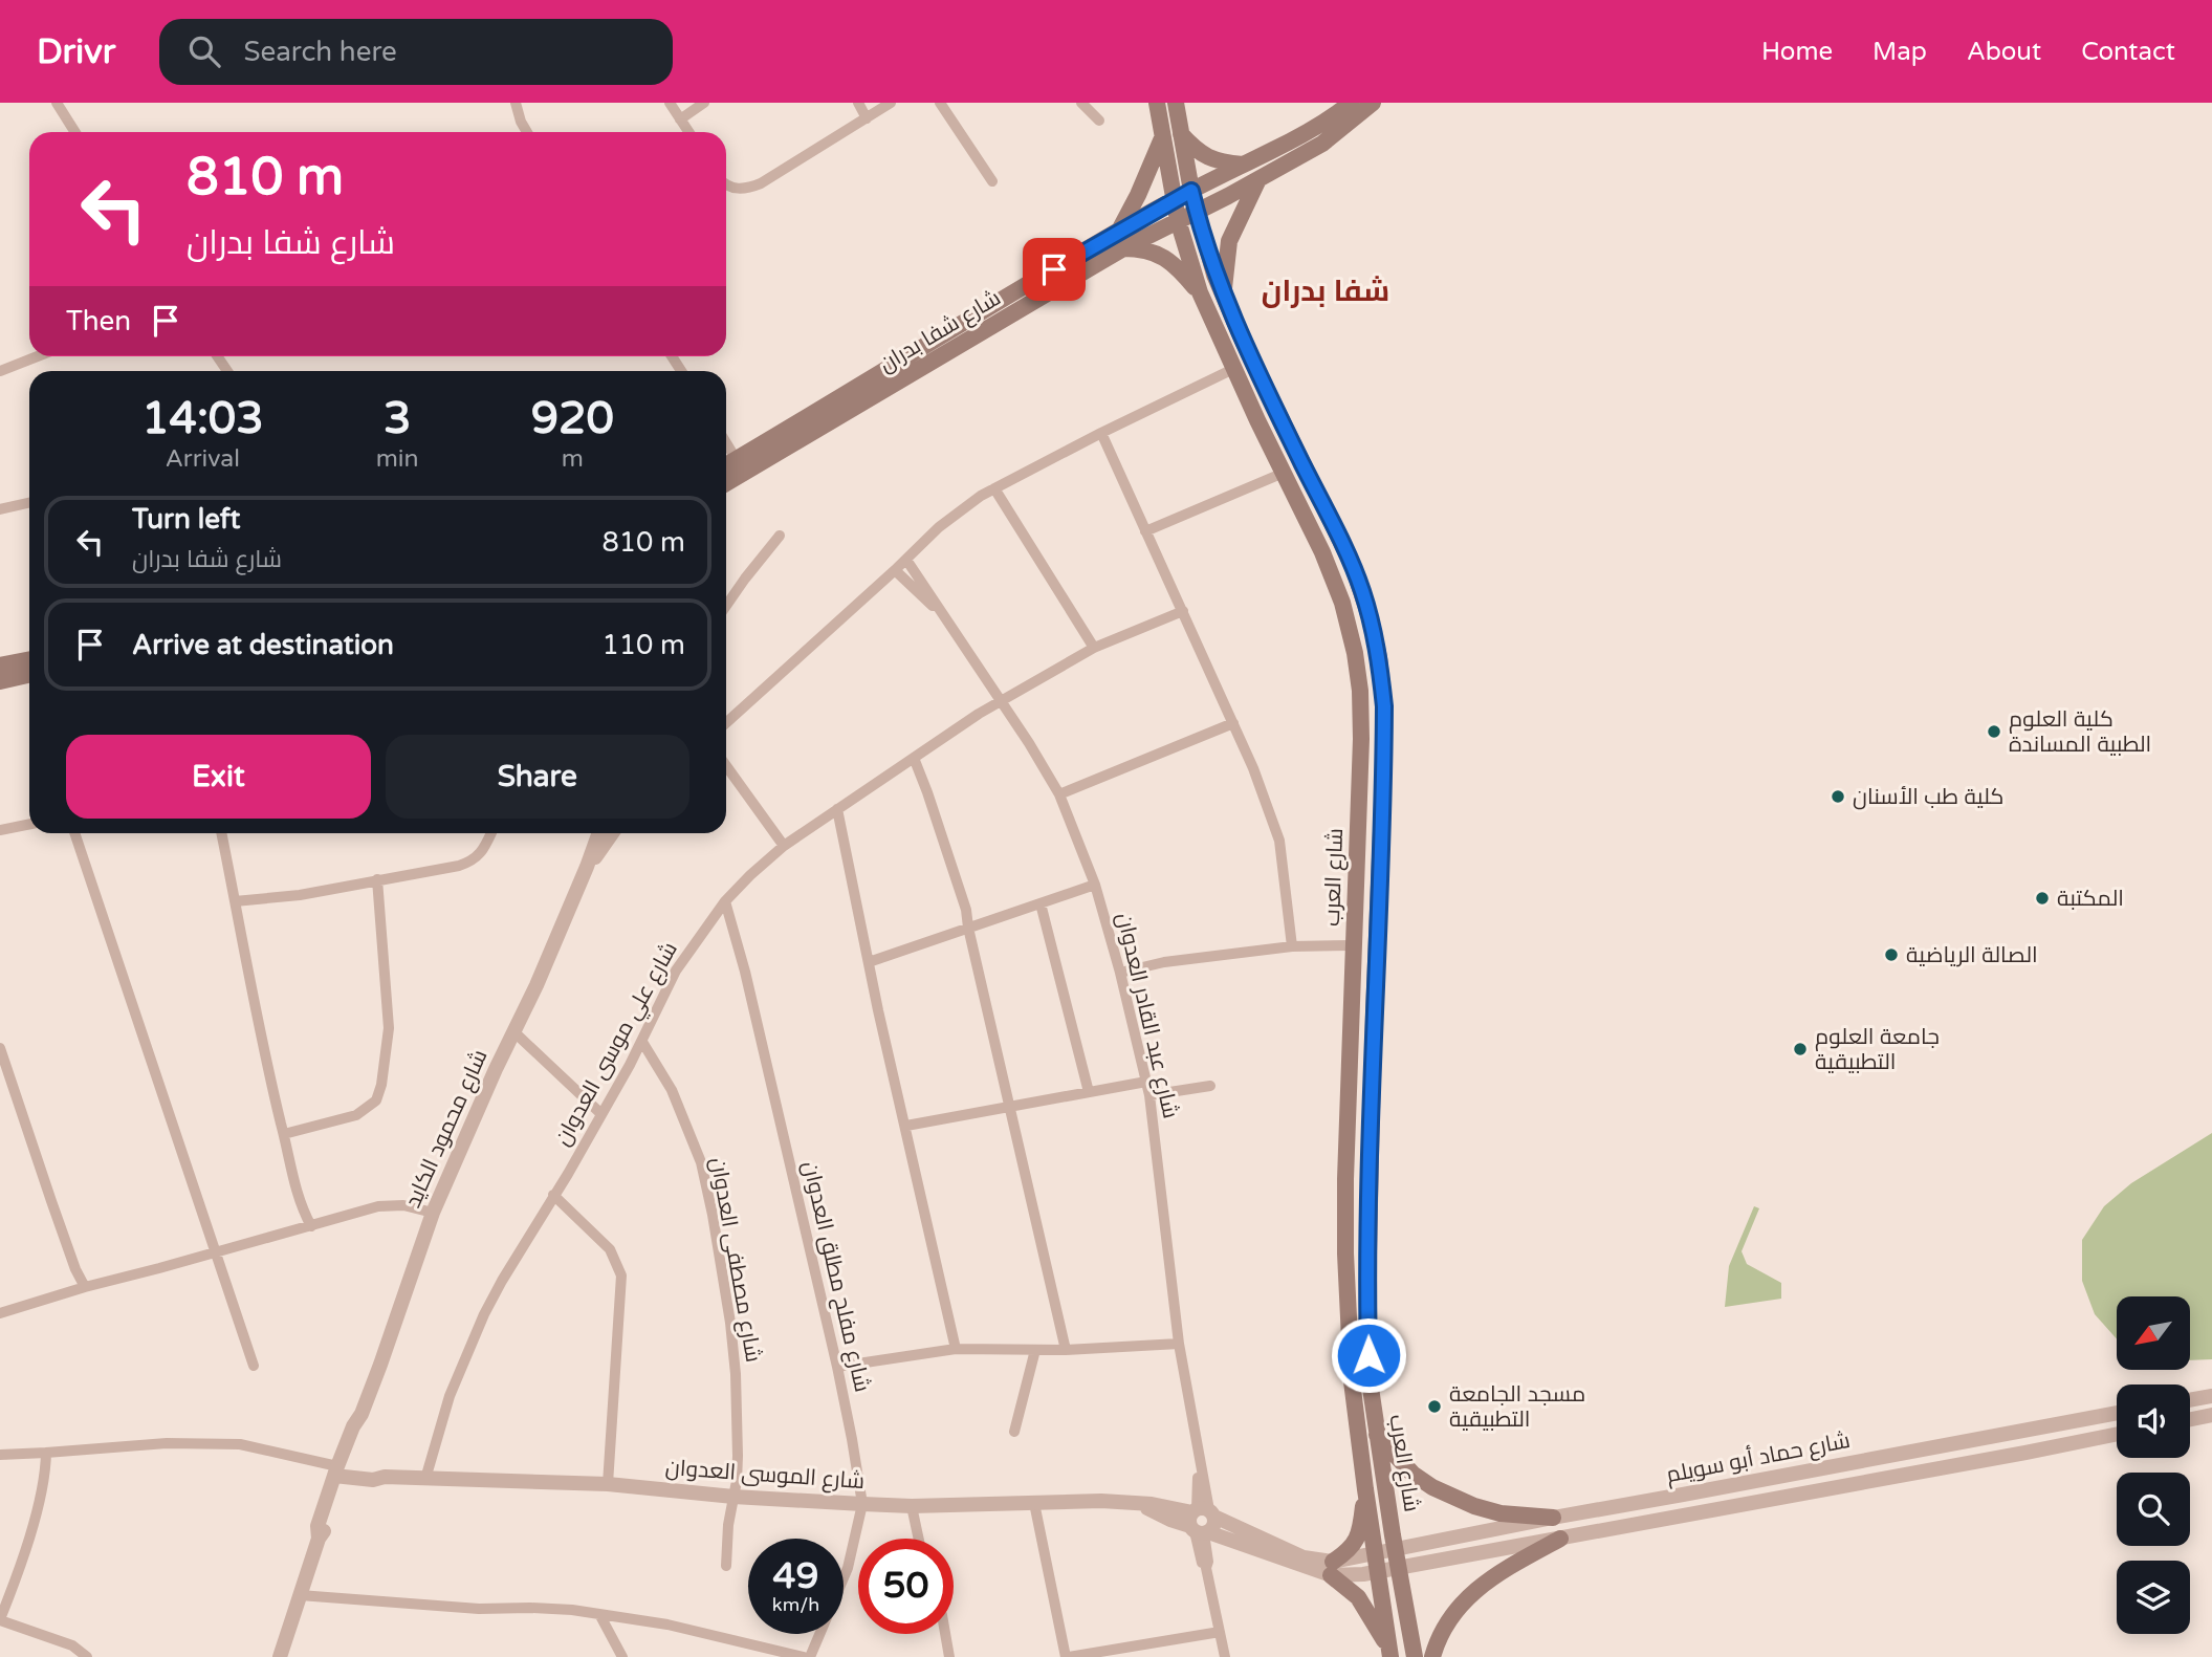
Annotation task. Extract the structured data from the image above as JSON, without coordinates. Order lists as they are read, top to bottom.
{
  "streets": {
    "main road": ["شارع شفا بدران", "شارع العرب"],
    "street": [
      "شارع عبد القادر العدوان",
      "شارع علي موسى العدوان",
      "شارع محمود الكايد",
      "شارع مصطفى العدوان",
      "شارع مفلح مطلق العدوان",
      "شارع حماد أبو سويلم",
      "شارع الموسى العدوان"
    ]
  },
  "crossings": [
    ["شارع شفا بدران", "شارع العرب"],
    ["شارع العرب", "شارع حماد أبو سويلم"],
    ["شارع العرب", "شارع الموسى العدوان"],
    ["شارع عبد القادر العدوان", "شارع علي موسى العدوان"],
    ["شارع عبد القادر العدوان", "شارع الموسى العدوان"],
    ["شارع علي موسى العدوان", "شارع مصطفى العدوان"],
    ["شارع علي موسى العدوان", "شارع مفلح مطلق العدوان"],
    ["شارع علي موسى العدوان", "شارع الموسى العدوان"],
    ["شارع محمود الكايد", "شارع الموسى العدوان"],
    ["شارع مصطفى العدوان", "شارع الموسى العدوان"],
    ["شارع مفلح مطلق العدوان", "شارع الموسى العدوان"],
    ["شارع حماد أبو سويلم", "شارع الموسى العدوان"]
  ],
  "districts": ["شفا بدران"],
  "places": [
    "كلية العلوم الطبية المساندة",
    "كلية طب الأسنان",
    "المكتبة",
    "الصالة الرياضية",
    "جامعة العلوم التطبيقية",
    "مسجد الجامعة التطبيقية"
  ],
  "north": "bottom left",
  "page": {
    "header": "Drivr",
    "search": "Search here",
    "nav": [
      "Home",
      "Map",
      "About",
      "Contact"
    ],
    "turn": ["810 m", "شارع شفا بدران"],
    "then": "Then",
    "eta": [
      "14:03",
      "Arrival",
      "3",
      "min",
      "920",
      "m"
    ],
    "list": [
      {
        "name": "Turn left",
        "note": "شارع شفا بدران",
        "value": "810 m"
      },
      {
        "name": "Arrive at destination",
        "value": "110 m"
      }
    ],
    "buttons": ["Exit", "Share"],
    "speed": "49 km/h",
    "limit": "50"
  }
}
